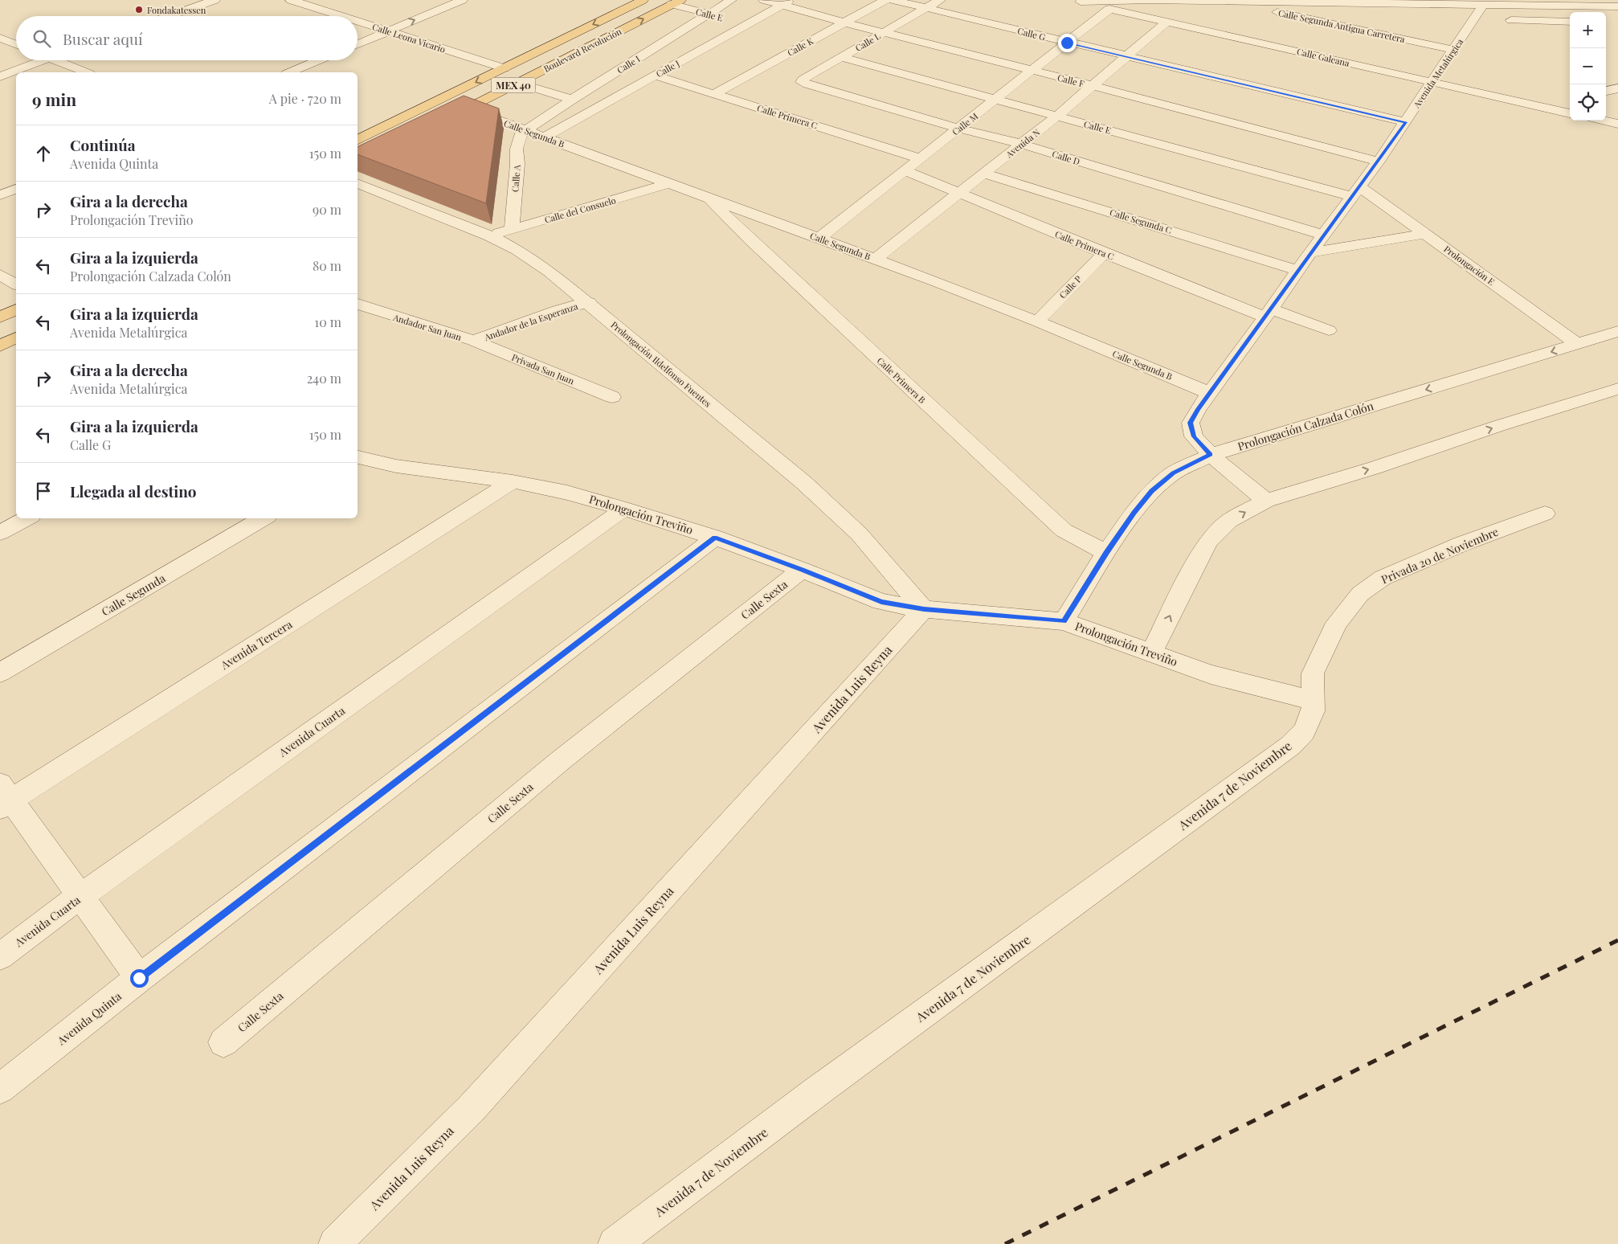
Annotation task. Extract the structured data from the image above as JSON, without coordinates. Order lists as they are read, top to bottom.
{
  "streets": {
    "main road": ["Boulevard Revolución", "MEX 40"],
    "street": [
      "Calle E",
      "Calle Segunda Antigua Carretera",
      "Calle G",
      "Calle Leona Vicario",
      "Calle L",
      "Calle K",
      "Calle Galeana",
      "Calle I",
      "Calle J",
      "Avenida Metalúrgica",
      "Calle F",
      "Calle Primera C",
      "Calle M",
      "Calle Segunda B",
      "Avenida N",
      "Calle D",
      "Calle A",
      "Calle del Consuelo",
      "Calle Segunda C",
      "Prolongación E",
      "Calle P",
      "Andador de la Esperanza",
      "Andador San Juan",
      "Prolongación Ildelfonso Fuentes",
      "Privada San Juan",
      "Calle Primera B",
      "Prolongación Calzada Colón",
      "Prolongación Treviño",
      "Privada 20 de Noviembre",
      "Calle Segunda",
      "Calle Sexta",
      "Avenida Tercera",
      "Avenida Luis Reyna",
      "Avenida Cuarta",
      "Avenida 7 de Noviembre",
      "Avenida Quinta"
    ]
  },
  "crossings": [
    ["Calle E", "Calle L"],
    ["Calle E", "Boulevard Revolución"],
    ["Calle E", "Calle I"],
    ["Calle E", "Calle J"],
    ["Calle E", "Avenida Metalúrgica"],
    ["Calle E", "Calle M"],
    ["Calle E", "Avenida N"],
    ["Calle E", "Prolongación E"],
    ["Calle Segunda Antigua Carretera", "Avenida Metalúrgica"],
    ["Calle G", "Calle L"],
    ["Calle G", "Avenida Metalúrgica"],
    ["Calle G", "Calle M"],
    ["Calle G", "Avenida N"],
    ["Calle Leona Vicario", "MEX 40"],
    ["Calle L", "Calle F"],
    ["Calle L", "Calle D"],
    ["Calle K", "Calle F"],
    ["Calle K", "Calle Primera C"],
    ["Boulevard Revolución", "Calle Segunda B"],
    ["Calle Galeana", "Avenida Metalúrgica"],
    ["Calle Galeana", "Calle M"],
    ["Calle Galeana", "Avenida N"],
    ["Calle I", "Calle Segunda B"],
    ["Calle I", "Calle A"],
    ["Calle J", "Calle F"],
    ["Calle J", "Calle Primera C"],
    ["Calle J", "Calle Segunda B"],
    ["Avenida Metalúrgica", "Calle F"],
    ["Avenida Metalúrgica", "Calle Primera C"],
    ["Avenida Metalúrgica", "Calle Segunda B"],
    ["Avenida Metalúrgica", "Calle D"],
    ["Avenida Metalúrgica", "Calle Segunda C"],
    ["Avenida Metalúrgica", "Prolongación E"],
    ["Avenida Metalúrgica", "Prolongación Calzada Colón"],
    ["Calle F", "Calle M"],
    ["Calle F", "Avenida N"],
    ["Calle Primera C", "Calle M"],
    ["Calle Primera C", "Avenida N"],
    ["Calle Primera C", "Calle P"],
    ["Calle M", "Calle Segunda B"],
    ["Calle M", "Calle D"],
    ["Calle Segunda B", "Avenida N"],
    ["Calle Segunda B", "Calle A"],
    ["Calle Segunda B", "Calle del Consuelo"],
    ["Calle Segunda B", "Calle P"],
    ["Calle Segunda B", "Calle Primera B"],
    ["Avenida N", "Calle D"],
    ["Avenida N", "Calle Segunda C"],
    ["Calle A", "Calle del Consuelo"],
    ["Calle del Consuelo", "Prolongación Ildelfonso Fuentes"],
    ["Prolongación E", "Prolongación Calzada Colón"],
    ["Andador de la Esperanza", "Andador San Juan"],
    ["Andador de la Esperanza", "Prolongación Ildelfonso Fuentes"],
    ["Andador de la Esperanza", "Privada San Juan"],
    ["Andador San Juan", "Privada San Juan"],
    ["Prolongación Ildelfonso Fuentes", "Prolongación Treviño"],
    ["Prolongación Ildelfonso Fuentes", "Avenida Luis Reyna"],
    ["Calle Primera B", "Prolongación Calzada Colón"],
    ["Prolongación Calzada Colón", "Prolongación Treviño"],
    ["Prolongación Treviño", "Privada 20 de Noviembre"],
    ["Prolongación Treviño", "Calle Sexta"],
    ["Prolongación Treviño", "Avenida Tercera"],
    ["Prolongación Treviño", "Avenida Luis Reyna"],
    ["Prolongación Treviño", "Avenida Cuarta"],
    ["Prolongación Treviño", "Avenida 7 de Noviembre"],
    ["Prolongación Treviño", "Avenida Quinta"],
    ["Privada 20 de Noviembre", "Avenida 7 de Noviembre"]
  ],
  "places": ["Fondakatessen"],
  "page": {
    "map_buttons": ["+", "−"],
    "search": "Buscar aquí",
    "heading": ["9 min", "A pie · 720 m"],
    "list": [
      ["Continúa", "Avenida Quinta", "150 m"],
      ["Gira a la derecha", "Prolongación Treviño", "90 m"],
      ["Gira a la izquierda", "Prolongación Calzada Colón", "80 m"],
      ["Gira a la izquierda", "Avenida Metalúrgica", "10 m"],
      ["Gira a la derecha", "Avenida Metalúrgica", "240 m"],
      ["Gira a la izquierda", "Calle G", "150 m"],
      "Llegada al destino"
    ]
  }
}
